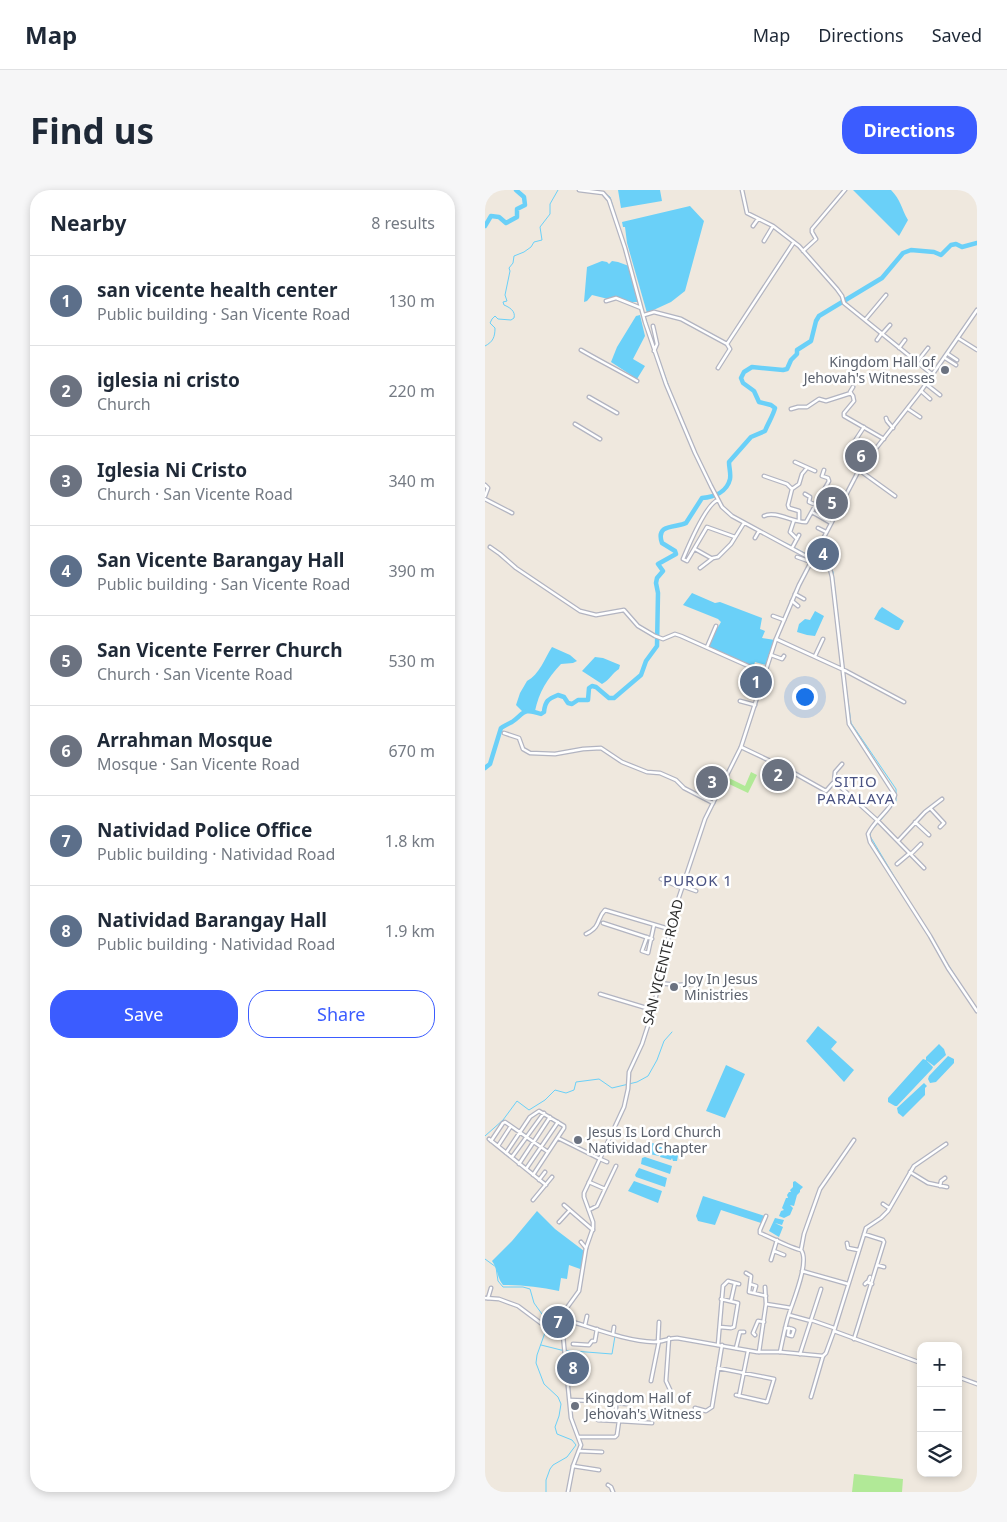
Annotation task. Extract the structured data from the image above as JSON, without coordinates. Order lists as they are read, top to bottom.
{
  "streets": {
    "street": ["SAN VICENTE ROAD"]
  },
  "districts": ["SITIO PARALAYA", "PUROK 1"],
  "places": [
    "Kingdom Hall of Jehovah's Witnesses",
    "Joy In Jesus Ministries",
    "Jesus Is Lord Church Natividad Chapter",
    "Kingdom Hall of Jehovah's Witness"
  ],
  "page": {
    "header": "Map",
    "nav": ["Map", "Directions", "Saved"],
    "buttons": [
      "Directions",
      ["Save", "Share"]
    ],
    "title": "Find us",
    "heading": ["Nearby", "8 results"],
    "list": [
      {
        "mark": "1",
        "name": "san vicente health center",
        "note": "Public building · San Vicente Road",
        "value": "130 m"
      },
      {
        "mark": "2",
        "name": "iglesia ni cristo",
        "note": "Church",
        "value": "220 m"
      },
      {
        "mark": "3",
        "name": "Iglesia Ni Cristo",
        "note": "Church · San Vicente Road",
        "value": "340 m"
      },
      {
        "mark": "4",
        "name": "San Vicente Barangay Hall",
        "note": "Public building · San Vicente Road",
        "value": "390 m"
      },
      {
        "mark": "5",
        "name": "San Vicente Ferrer Church",
        "note": "Church · San Vicente Road",
        "value": "530 m"
      },
      {
        "mark": "6",
        "name": "Arrahman Mosque",
        "note": "Mosque · San Vicente Road",
        "value": "670 m"
      },
      {
        "mark": "7",
        "name": "Natividad Police Office",
        "note": "Public building · Natividad Road",
        "value": "1.8 km"
      },
      {
        "mark": "8",
        "name": "Natividad Barangay Hall",
        "note": "Public building · Natividad Road",
        "value": "1.9 km"
      }
    ],
    "pins": [
      "6",
      "5",
      "4",
      "1",
      "2",
      "3",
      "7",
      "8"
    ],
    "map_buttons": ["+", "−"]
  }
}
